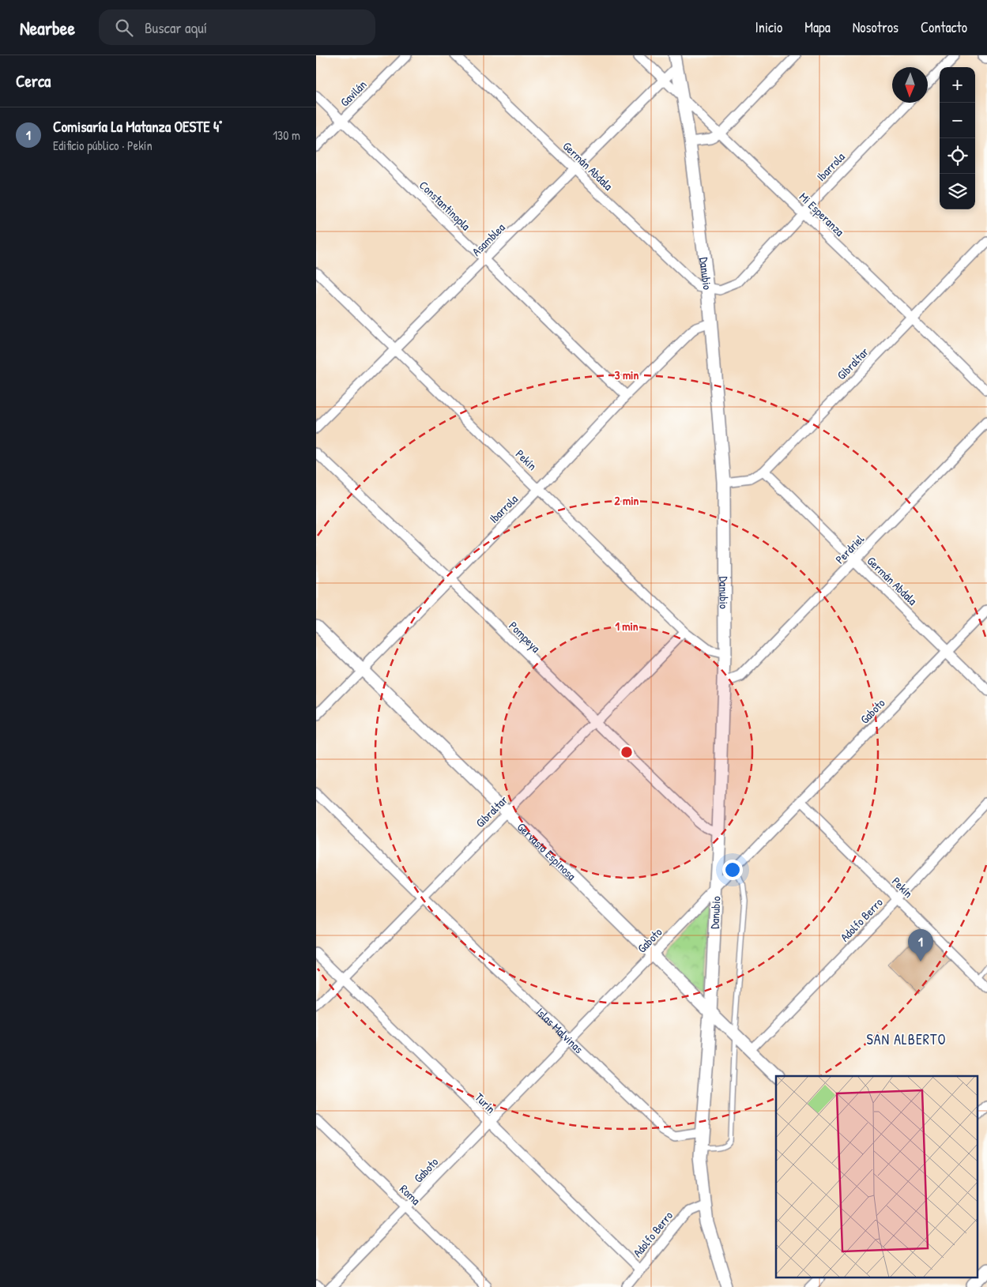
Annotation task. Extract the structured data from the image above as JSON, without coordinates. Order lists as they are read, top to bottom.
{
  "streets": {
    "street": [
      "Gavilán",
      "Germán Abdala",
      "Ibarrola",
      "Constantinopla",
      "Mi Esperanza",
      "Asamblea",
      "Danubio",
      "Gibraltar",
      "Pekín",
      "Perdriel",
      "Pompeya",
      "Gaboto",
      "Gervasio Espinosa",
      "Adolfo Berro",
      "Islas Malvinas",
      "Turín",
      "Roma"
    ]
  },
  "crossings": [
    ["Gavilán", "Constantinopla"],
    ["Germán Abdala", "Ibarrola"],
    ["Germán Abdala", "Asamblea"],
    ["Germán Abdala", "Danubio"],
    ["Germán Abdala", "Gibraltar"],
    ["Germán Abdala", "Perdriel"],
    ["Germán Abdala", "Gaboto"],
    ["Ibarrola", "Constantinopla"],
    ["Ibarrola", "Mi Esperanza"],
    ["Ibarrola", "Danubio"],
    ["Ibarrola", "Pekín"],
    ["Ibarrola", "Pompeya"],
    ["Ibarrola", "Gervasio Espinosa"],
    ["Constantinopla", "Asamblea"],
    ["Mi Esperanza", "Asamblea"],
    ["Mi Esperanza", "Danubio"],
    ["Mi Esperanza", "Gibraltar"],
    ["Asamblea", "Danubio"],
    ["Asamblea", "Pekín"],
    ["Danubio", "Gibraltar"],
    ["Danubio", "Pekín"],
    ["Danubio", "Perdriel"],
    ["Danubio", "Pompeya"],
    ["Danubio", "Gaboto"],
    ["Danubio", "Gervasio Espinosa"],
    ["Danubio", "Islas Malvinas"],
    ["Gibraltar", "Pekín"],
    ["Gibraltar", "Pompeya"],
    ["Gibraltar", "Gervasio Espinosa"],
    ["Gibraltar", "Islas Malvinas"],
    ["Gibraltar", "Turín"],
    ["Pekín", "Gaboto"],
    ["Pekín", "Adolfo Berro"],
    ["Gaboto", "Gervasio Espinosa"],
    ["Gaboto", "Islas Malvinas"],
    ["Gaboto", "Turín"],
    ["Gaboto", "Roma"],
    ["Gervasio Espinosa", "Adolfo Berro"],
    ["Adolfo Berro", "Turín"]
  ],
  "districts": ["SAN ALBERTO"],
  "north": "bottom",
  "page": {
    "header": "Nearbee",
    "search": "Buscar aquí",
    "nav": [
      "Inicio",
      "Mapa",
      "Nosotros",
      "Contacto"
    ],
    "heading": "Cerca",
    "map_buttons": ["+", "−"],
    "list": [
      {
        "mark": "1",
        "name": "Comisaría La Matanza OESTE 4°",
        "note": "Edificio público · Pekín",
        "value": "130 m"
      }
    ],
    "pins": "1"
  },
  "rings": ["3 min", "2 min", "1 min"]
}
